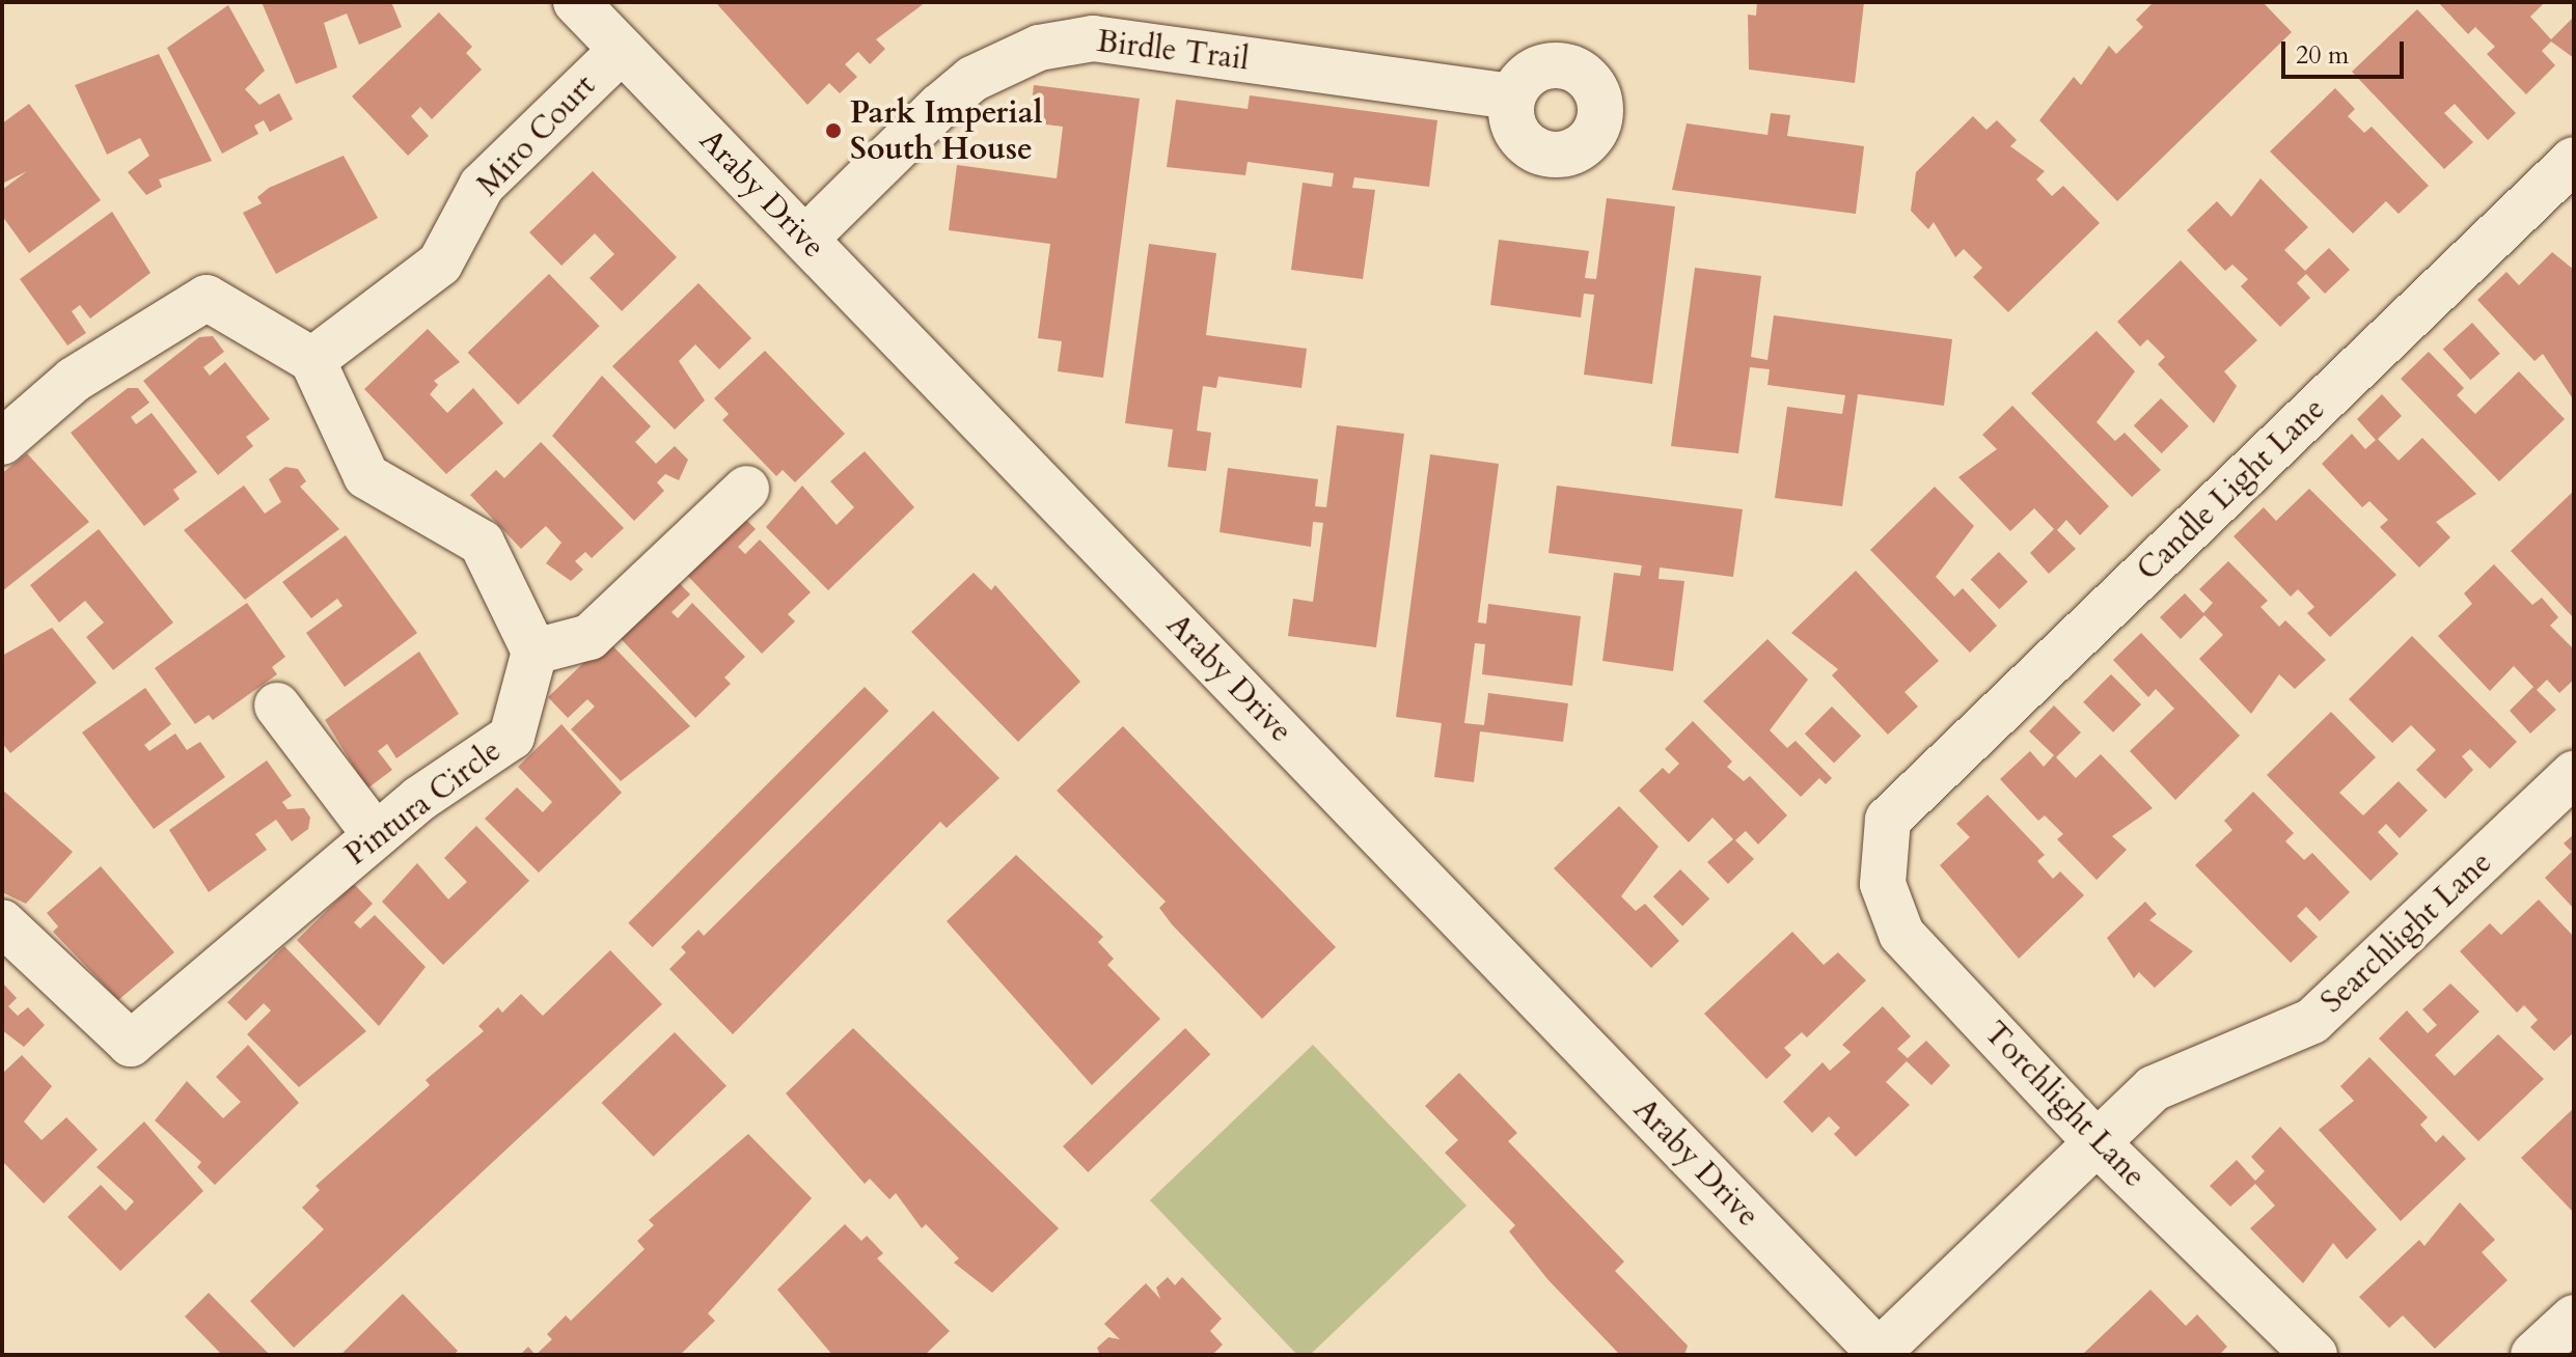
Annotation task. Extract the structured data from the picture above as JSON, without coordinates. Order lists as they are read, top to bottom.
{
  "streets": {
    "street": [
      "Birdle Trail",
      "Miro Court",
      "Araby Drive",
      "Candle Light Lane",
      "Pintura Circle",
      "Searchlight Lane",
      "Torchlight Lane"
    ]
  },
  "crossings": [
    ["Birdle Trail", "Araby Drive"],
    ["Miro Court", "Araby Drive"],
    ["Araby Drive", "Searchlight Lane"],
    ["Candle Light Lane", "Torchlight Lane"],
    ["Searchlight Lane", "Torchlight Lane"]
  ],
  "places": ["Park Imperial South House"],
  "scale_bar": "20 m"
}
